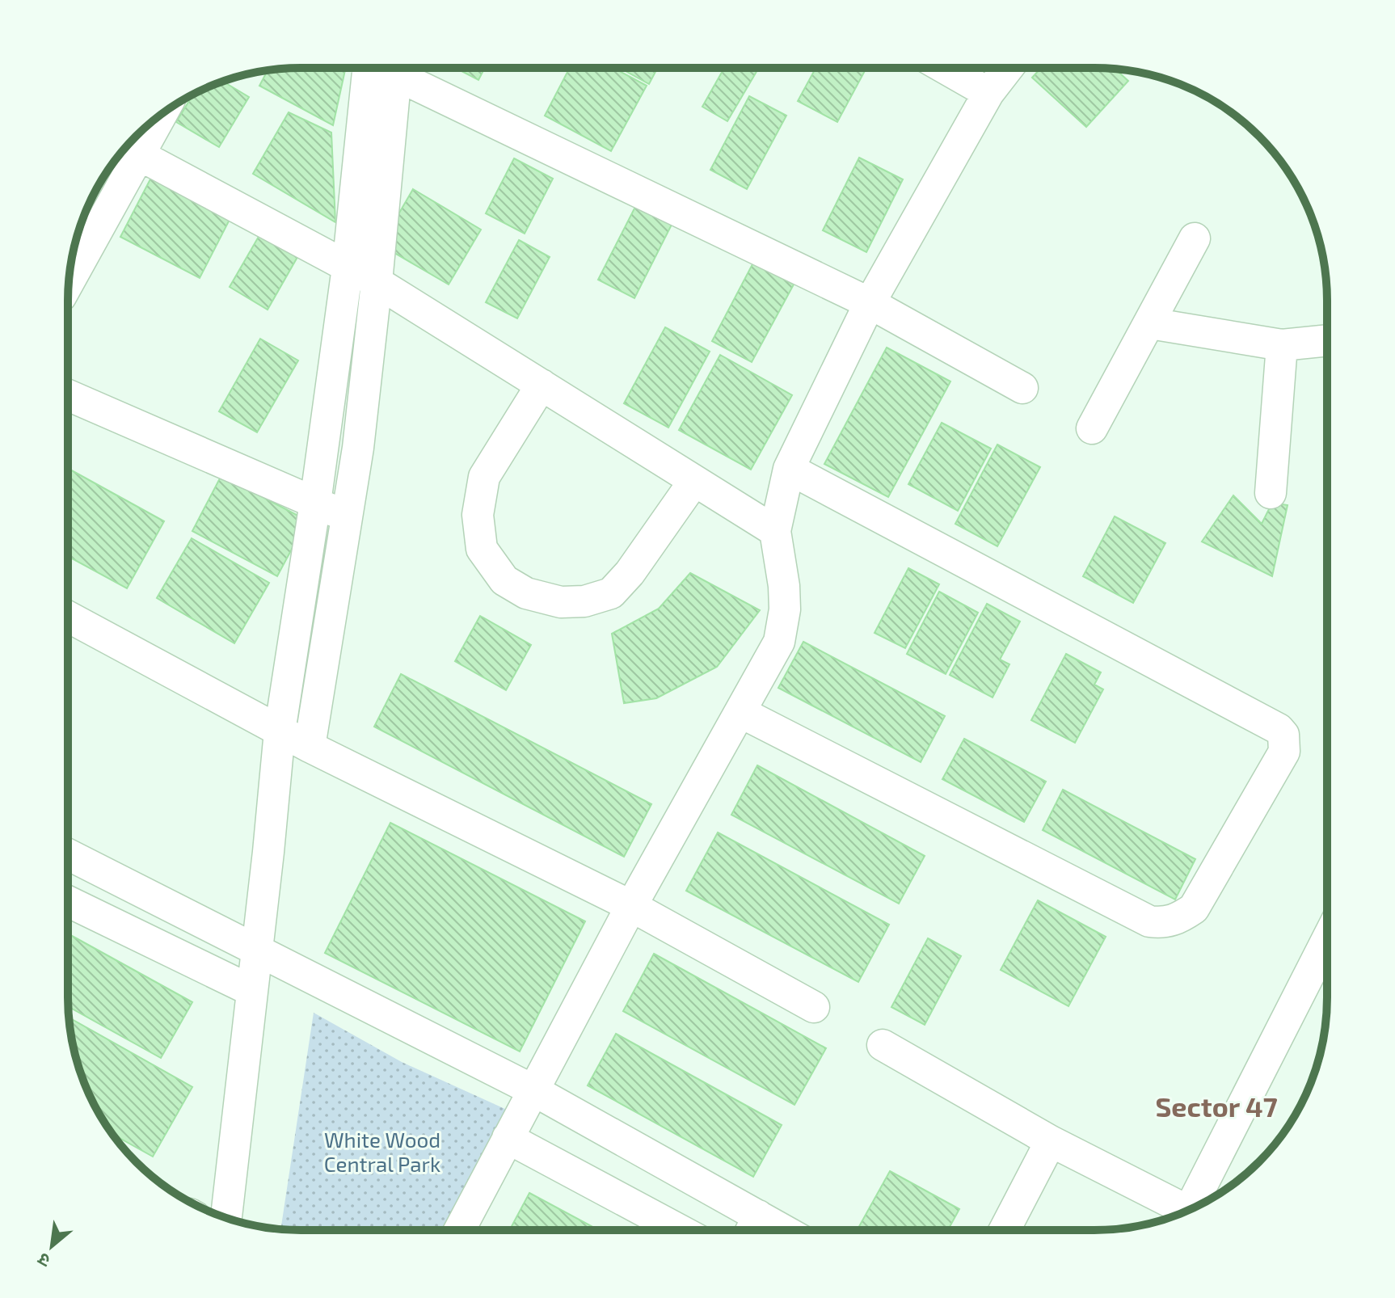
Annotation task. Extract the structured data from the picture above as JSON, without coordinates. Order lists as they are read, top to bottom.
{
  "districts": ["Sector 47"],
  "parks": ["White Wood Central Park"],
  "north": "bottom left"
}
